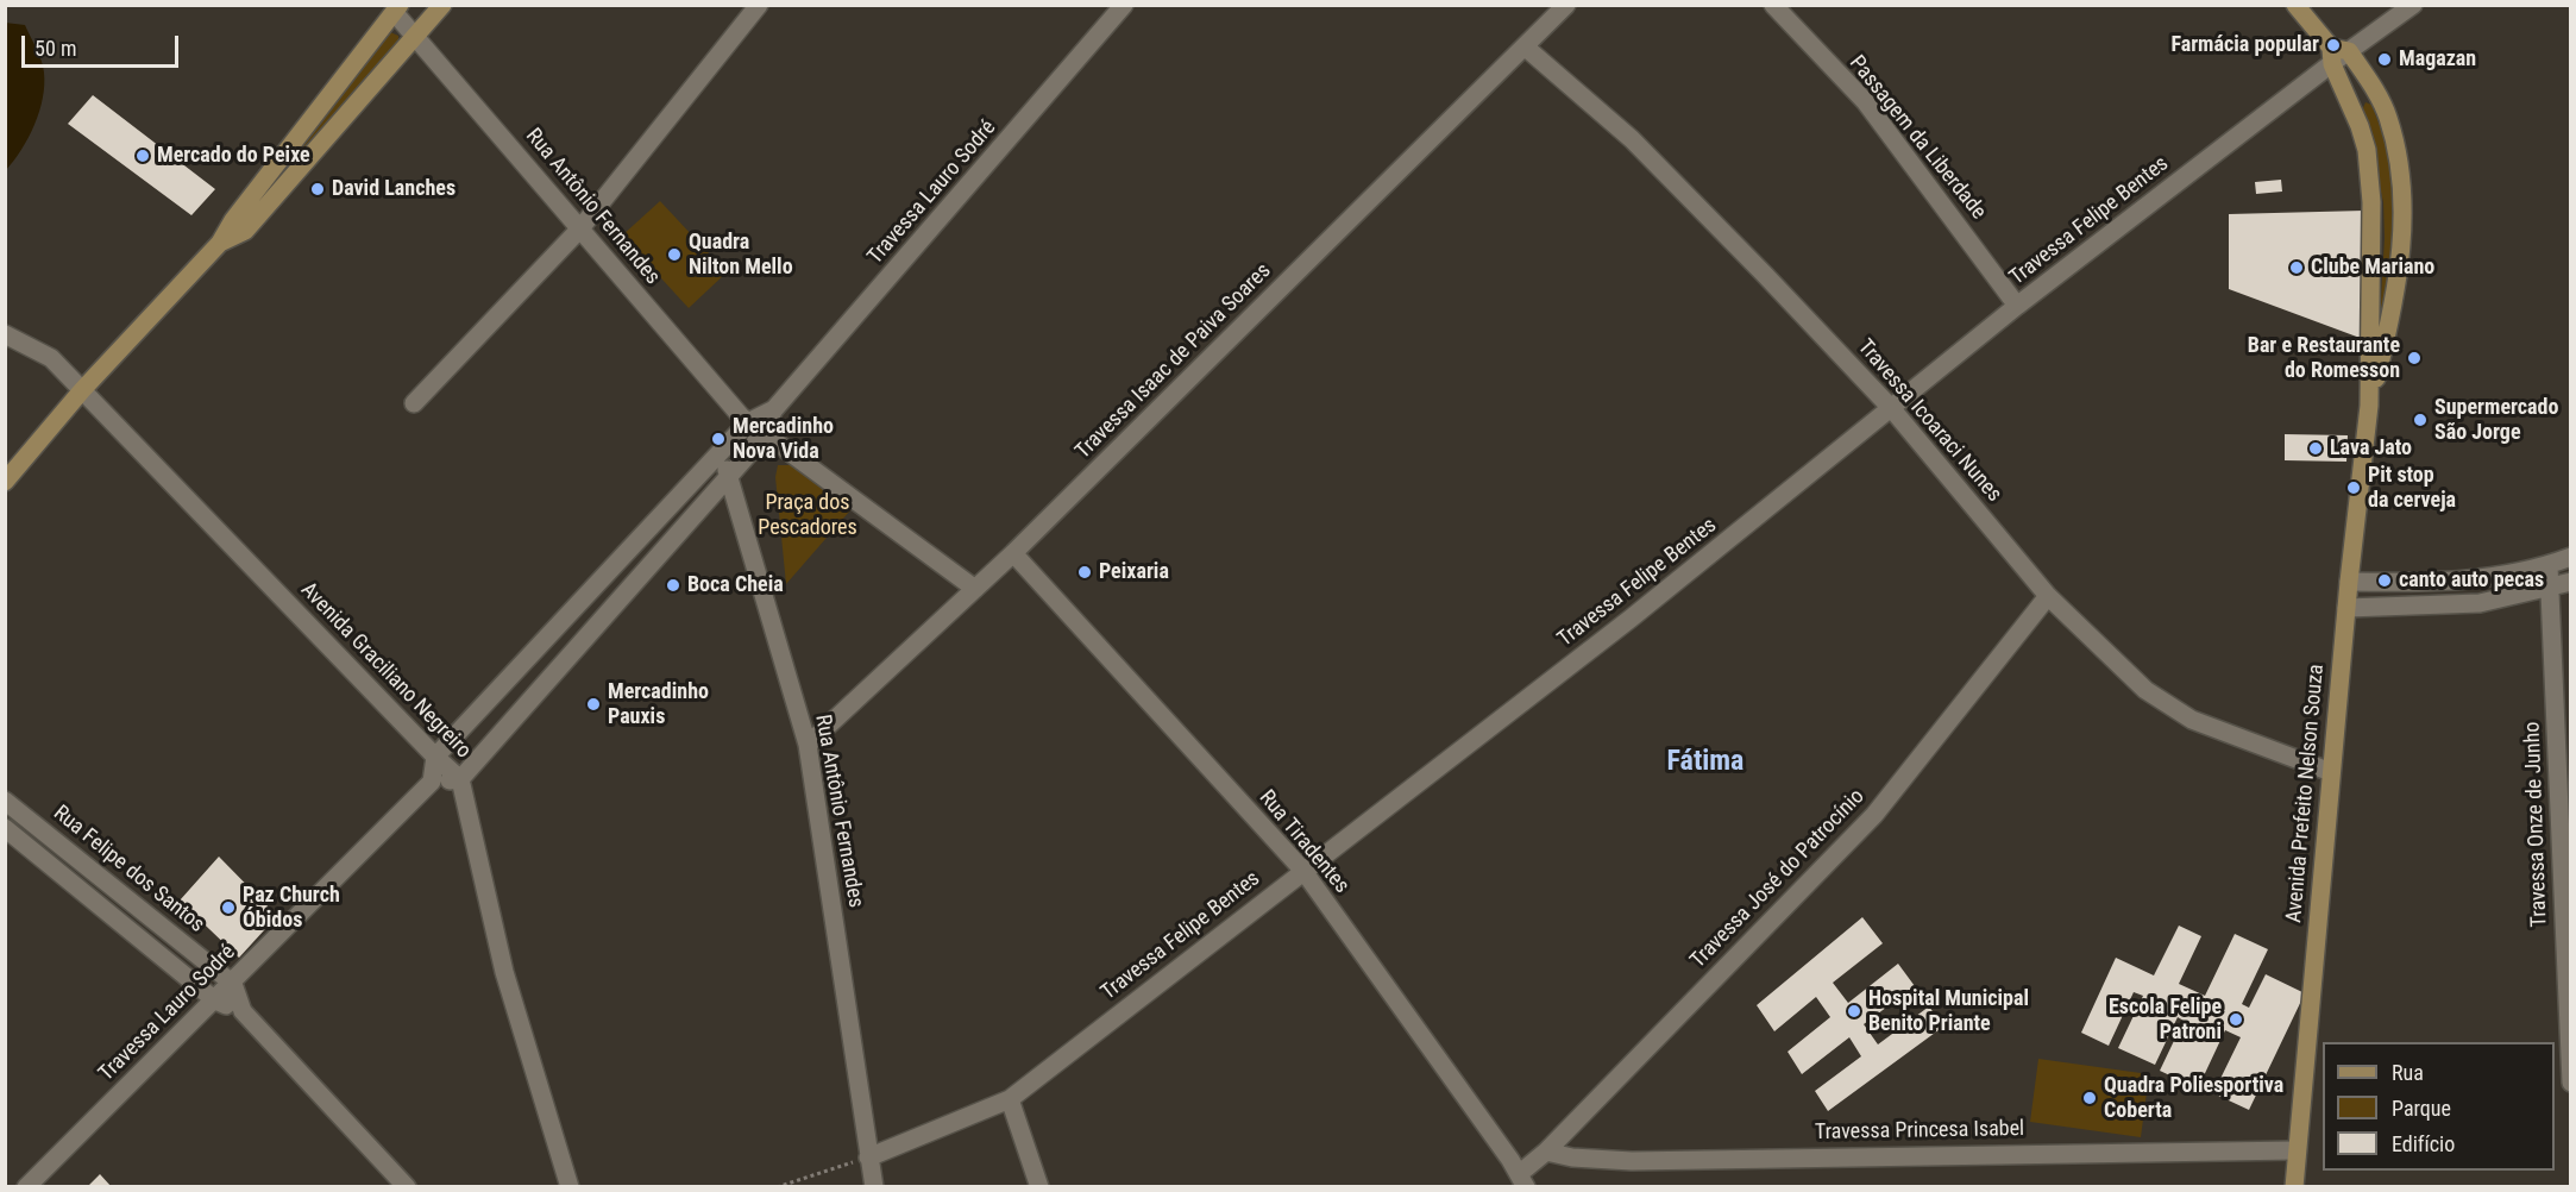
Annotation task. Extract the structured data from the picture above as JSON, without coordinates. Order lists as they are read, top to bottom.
{
  "streets": {
    "main road": ["Avenida Prefeito Nelson Souza"],
    "street": [
      "Passagem da Liberdade",
      "Travessa Lauro Sodré",
      "Rua Antônio Fernandes",
      "Travessa Felipe Bentes",
      "Travessa Isaac de Paiva Soares",
      "Travessa Icoaraci Nunes",
      "Avenida Graciliano Negreiro",
      "Travessa Onze de Junho",
      "Rua Tiradentes",
      "Rua Felipe dos Santos",
      "Travessa José do Patrocínio",
      "Travessa Princesa Isabel"
    ]
  },
  "crossings": [
    ["Passagem da Liberdade", "Travessa Felipe Bentes"],
    ["Travessa Lauro Sodré", "Rua Antônio Fernandes"],
    ["Travessa Lauro Sodré", "Avenida Graciliano Negreiro"],
    ["Travessa Lauro Sodré", "Rua Felipe dos Santos"],
    ["Rua Antônio Fernandes", "Travessa Felipe Bentes"],
    ["Rua Antônio Fernandes", "Travessa Isaac de Paiva Soares"],
    ["Travessa Felipe Bentes", "Travessa Icoaraci Nunes"],
    ["Travessa Felipe Bentes", "Avenida Prefeito Nelson Souza"],
    ["Travessa Felipe Bentes", "Rua Tiradentes"],
    ["Travessa Isaac de Paiva Soares", "Travessa Icoaraci Nunes"],
    ["Travessa Isaac de Paiva Soares", "Rua Tiradentes"],
    ["Travessa Icoaraci Nunes", "Avenida Prefeito Nelson Souza"],
    ["Travessa Icoaraci Nunes", "Travessa José do Patrocínio"],
    ["Avenida Prefeito Nelson Souza", "Travessa Princesa Isabel"],
    ["Rua Tiradentes", "Travessa José do Patrocínio"],
    ["Travessa José do Patrocínio", "Travessa Princesa Isabel"]
  ],
  "districts": ["Fátima"],
  "parks": ["Praça dos Pescadores"],
  "places": [
    "Farmácia popular",
    "Magazan",
    "Mercado do Peixe",
    "David Lanches",
    "Quadra Nilton Mello",
    "Clube Mariano",
    "Bar e Restaurante do Romesson",
    "Supermercado São Jorge",
    "Mercadinho Nova Vida",
    "Lava Jato",
    "Pit stop da cerveja",
    "Peixaria",
    "canto auto pecas",
    "Boca Cheia",
    "Mercadinho Pauxis",
    "Paz Church Óbidos",
    "Hospital Municipal Benito Priante",
    "Escola Felipe Patroni",
    "Quadra Poliesportiva Coberta"
  ],
  "legend": ["Rua", "Parque", "Edifício"],
  "scale_bar": "50 m"
}
